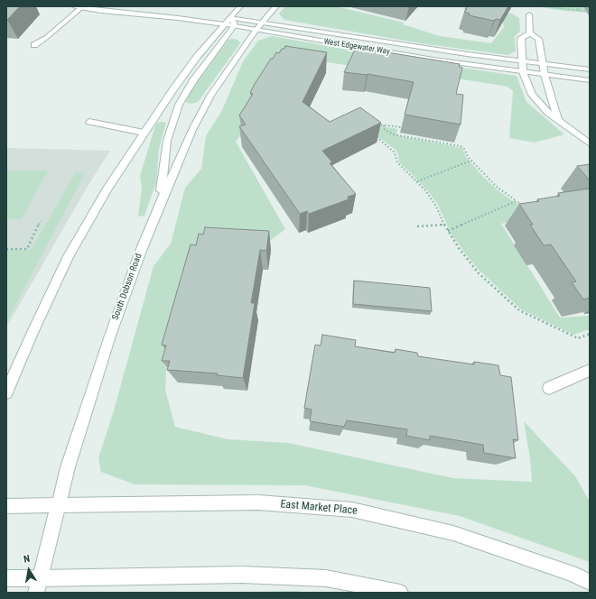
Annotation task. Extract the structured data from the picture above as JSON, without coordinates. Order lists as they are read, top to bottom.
{
  "streets": {
    "street": ["West Edgewater Way", "South Dobson Road", "East Market Place"]
  },
  "crossings": [
    ["West Edgewater Way", "South Dobson Road"],
    ["South Dobson Road", "East Market Place"]
  ],
  "north": "top"
}
